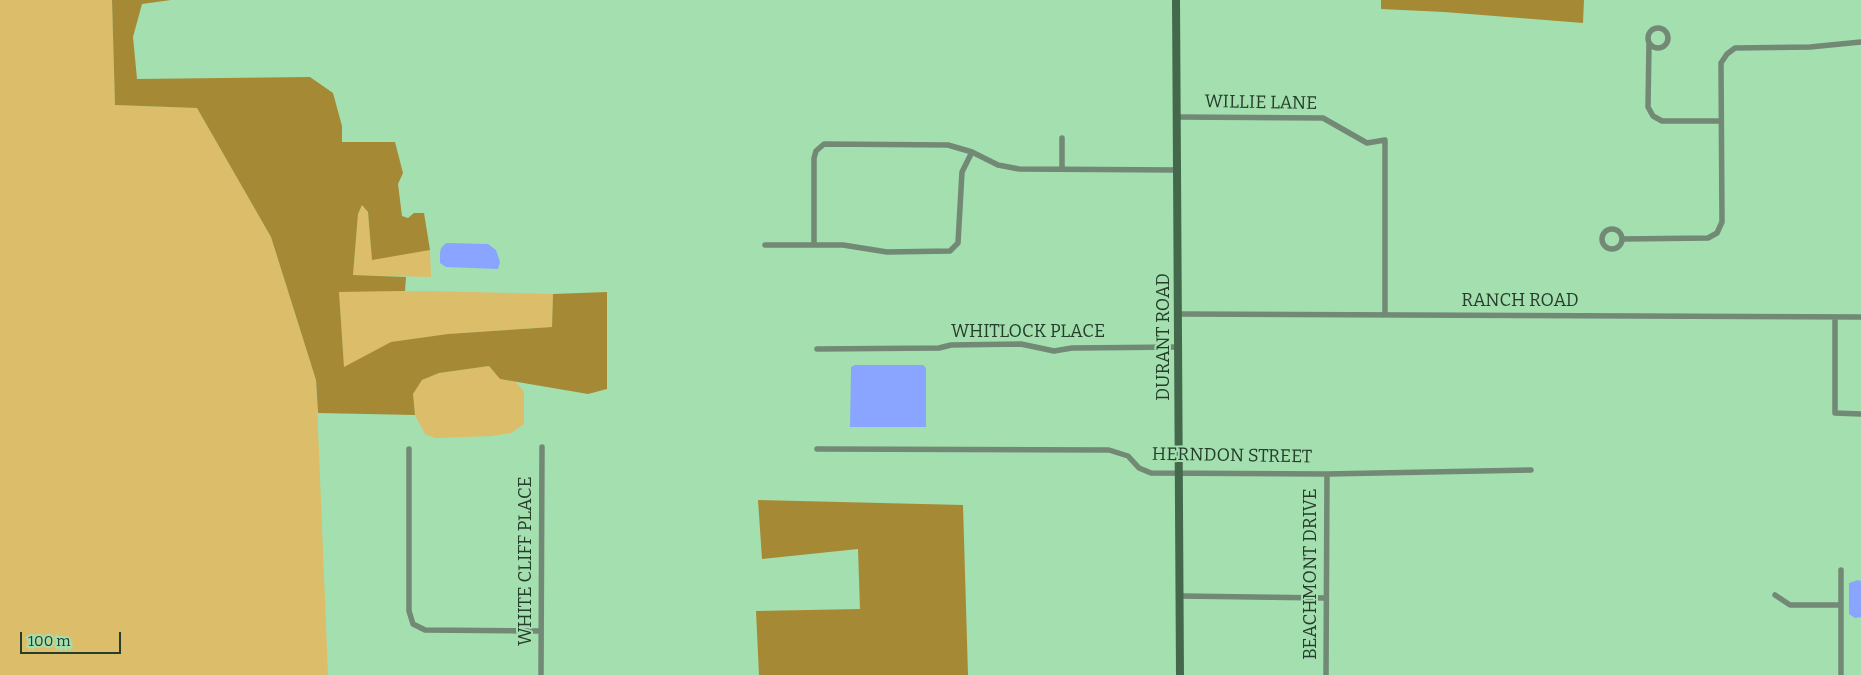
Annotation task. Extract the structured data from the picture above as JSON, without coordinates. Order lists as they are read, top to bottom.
{
  "streets": {
    "street": [
      "WILLIE LANE",
      "RANCH ROAD",
      "WHITLOCK PLACE",
      "DURANT ROAD",
      "HERNDON STREET",
      "WHITE CLIFF PLACE",
      "BEACHMONT DRIVE"
    ]
  },
  "crossings": [
    ["WILLIE LANE", "RANCH ROAD"],
    ["WILLIE LANE", "DURANT ROAD"],
    ["RANCH ROAD", "DURANT ROAD"],
    ["WHITLOCK PLACE", "DURANT ROAD"],
    ["DURANT ROAD", "HERNDON STREET"],
    ["HERNDON STREET", "BEACHMONT DRIVE"]
  ],
  "scale_bar": "100 m"
}
